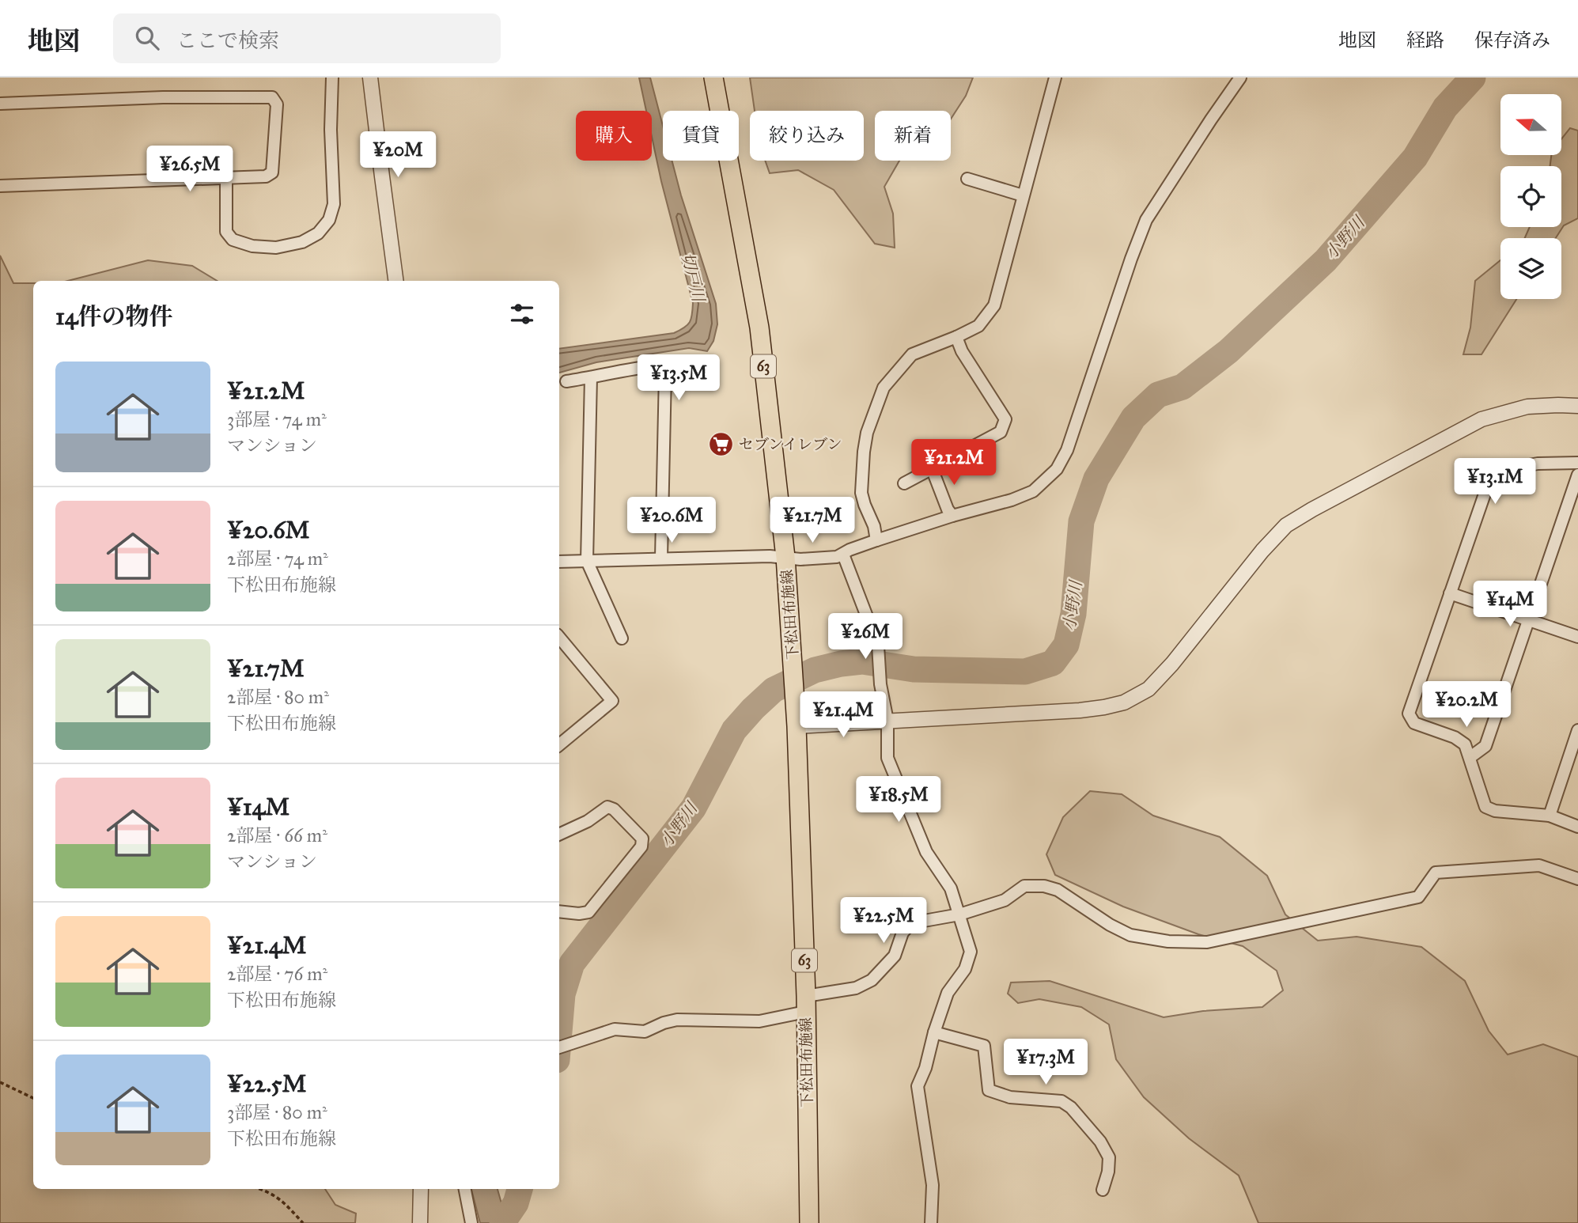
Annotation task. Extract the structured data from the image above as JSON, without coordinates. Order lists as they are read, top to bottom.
{
  "streets": {
    "main road": ["63", "下松田布施線"]
  },
  "water": ["小野川", "切戸川"],
  "places": {
    "supermarket": ["セブンイレブン"]
  },
  "north": "left",
  "page": {
    "header": "地図",
    "search": "ここで検索",
    "nav": ["地図", "経路", "保存済み"],
    "chip": [
      "購入",
      "賃貸",
      "絞り込み",
      "新着"
    ],
    "price": [
      "¥20M",
      "¥26.5M",
      "¥13.5M",
      "¥21.2M",
      "¥13.1M",
      "¥20.6M",
      "¥21.7M",
      "¥14M",
      "¥26M",
      "¥20.2M",
      "¥21.4M",
      "¥18.5M",
      "¥22.5M",
      "¥17.3M"
    ],
    "heading": "14件の物件",
    "list": [
      {
        "name": "¥21.2M",
        "note": "3部屋 · 74 m² · マンション"
      },
      {
        "name": "¥20.6M",
        "note": "2部屋 · 74 m² · 下松田布施線"
      },
      {
        "name": "¥21.7M",
        "note": "2部屋 · 80 m² · 下松田布施線"
      },
      {
        "name": "¥14M",
        "note": "2部屋 · 66 m² · マンション"
      },
      {
        "name": "¥21.4M",
        "note": "2部屋 · 76 m² · 下松田布施線"
      },
      {
        "name": "¥22.5M",
        "note": "3部屋 · 80 m² · 下松田布施線"
      }
    ]
  }
}
